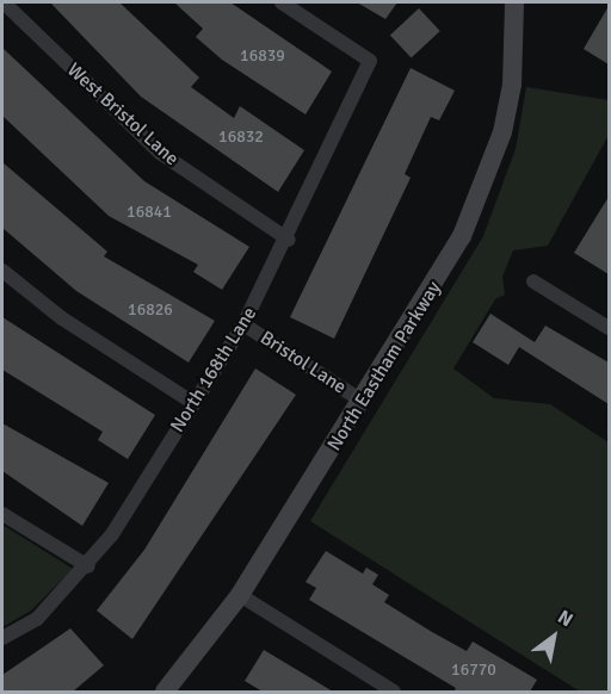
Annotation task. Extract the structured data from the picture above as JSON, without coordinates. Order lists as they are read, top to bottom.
{
  "streets": {
    "street": [
      "West Bristol Lane",
      "Bristol Lane",
      "North Eastham Parkway",
      "North 168th Lane"
    ]
  },
  "crossings": [
    ["West Bristol Lane", "North 168th Lane"],
    ["Bristol Lane", "North Eastham Parkway"],
    ["Bristol Lane", "North 168th Lane"]
  ],
  "house_numbers": [
    "16839",
    "16832",
    "16841",
    "16826",
    "16770"
  ],
  "north": "top right"
}
